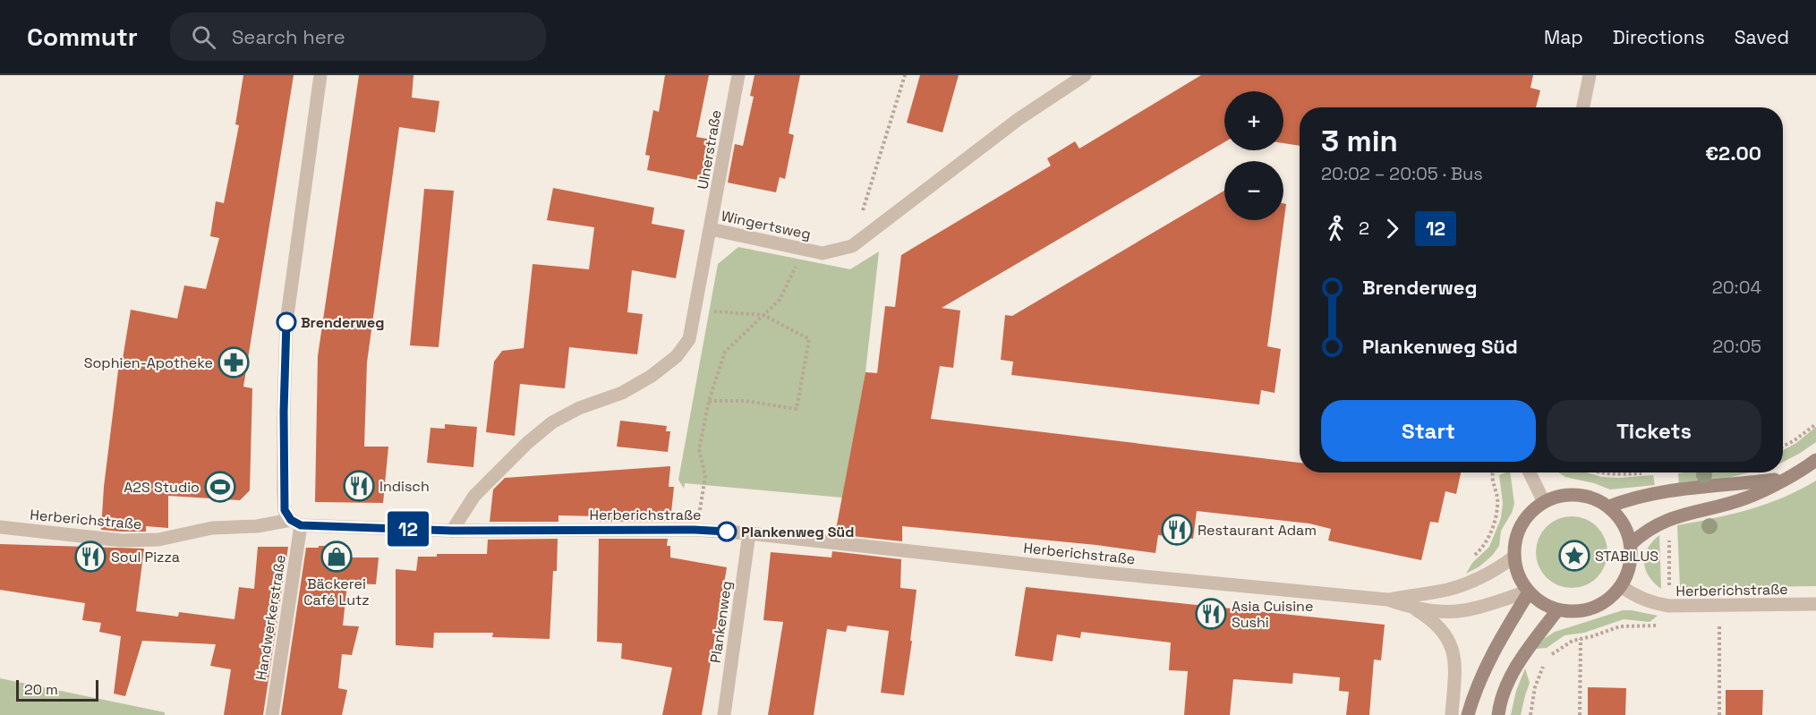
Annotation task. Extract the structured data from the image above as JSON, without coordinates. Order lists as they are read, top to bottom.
{
  "streets": {
    "street": [
      "Ulnerstraße",
      "Wingertsweg",
      "Herberichstraße",
      "Handwerkerstraße",
      "Plankenweg"
    ]
  },
  "crossings": [
    ["Ulnerstraße", "Wingertsweg"],
    ["Wingertsweg", "Herberichstraße"],
    ["Herberichstraße", "Handwerkerstraße"],
    ["Herberichstraße", "Plankenweg"]
  ],
  "places": {
    "other": ["Brenderweg", "Plankenweg Süd"],
    "pharmacy": ["Sophien-Apotheke"],
    "restaurant": [
      "Indisch",
      "Restaurant Adam",
      "Soul Pizza",
      "Asia Cuisine Sushi"
    ],
    "sports": ["A2S Studio"],
    "place": ["STABILUS"],
    "shop": ["Bäckerei Café Lutz"]
  },
  "lines": ["bus line 12"],
  "scale_bar": "20 m",
  "page": {
    "header": "Commutr",
    "search": "Search here",
    "nav": ["Map", "Directions", "Saved"],
    "on_map": "12",
    "map_buttons": ["+", "−"],
    "heading": ["3 min", "20:02 – 20:05 · Bus", "€2.00"],
    "legs": ["2", "12"],
    "list": [
      {
        "name": "Brenderweg",
        "value": "20:04"
      },
      {
        "name": "Plankenweg Süd",
        "value": "20:05"
      }
    ],
    "buttons": ["Start", "Tickets"],
    "scale": "20 m"
  }
}
